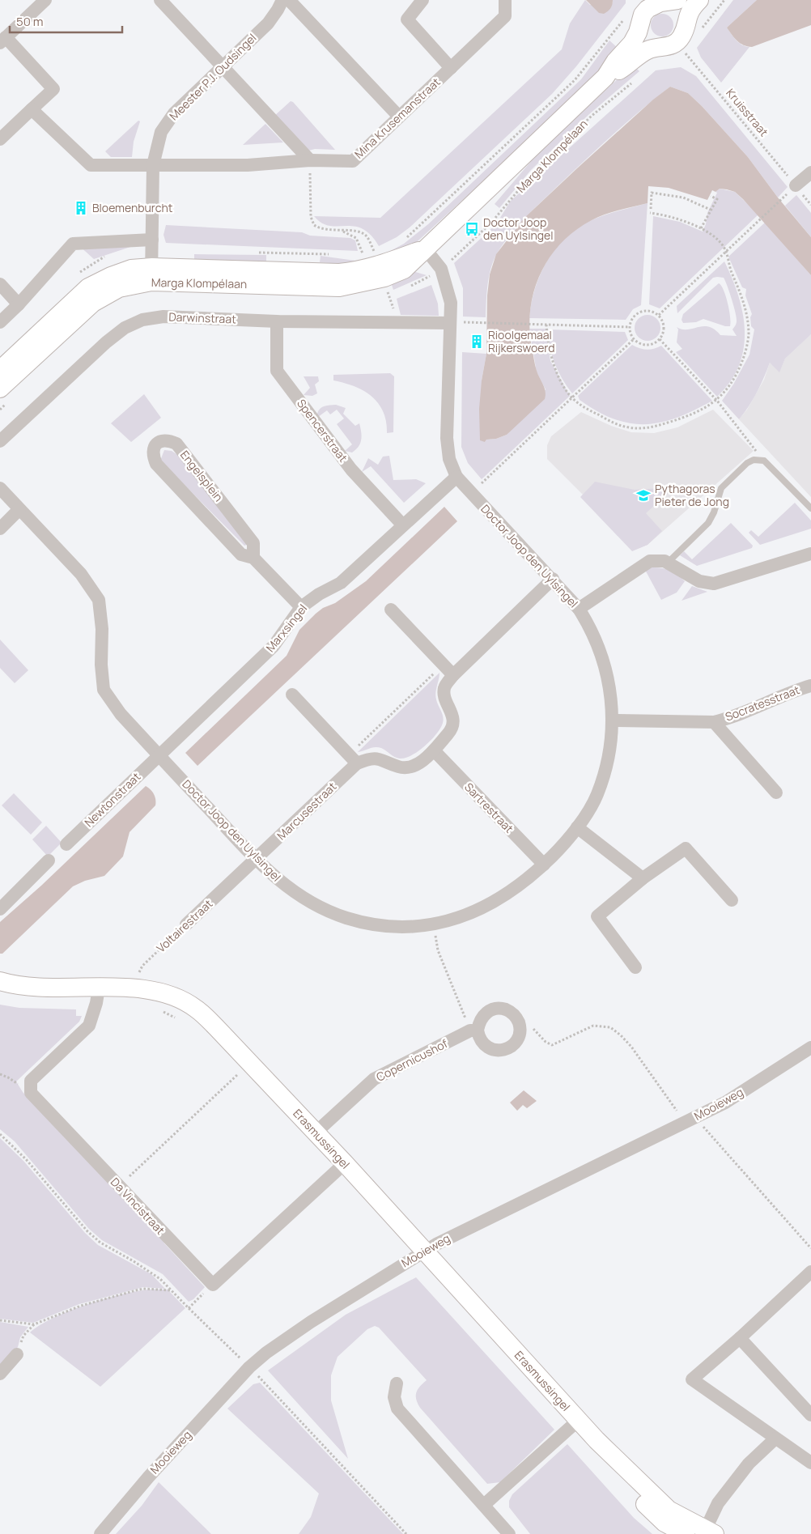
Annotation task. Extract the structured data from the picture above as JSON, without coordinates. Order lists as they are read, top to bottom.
{
  "streets": {
    "street": [
      "Meester P.J. Oudsingel",
      "Mina Krusemanstraat",
      "Marga Klompélaan",
      "Darwinstraat",
      "Spencerstraat",
      "Engelsplein",
      "Doctor Joop den Uylsingel",
      "Marxsingel",
      "Socratesstraat",
      "Newtonstraat",
      "Sartrestraat",
      "Marcusestraat",
      "Voltairestraat",
      "Copernicushof",
      "Mooieweg",
      "Erasmussingel",
      "Da Vincistraat"
    ],
    "path": ["Kruisstraat"]
  },
  "crossings": [
    ["Meester P.J. Oudsingel", "Mina Krusemanstraat"],
    ["Meester P.J. Oudsingel", "Marga Klompélaan"],
    ["Marga Klompélaan", "Doctor Joop den Uylsingel"],
    ["Darwinstraat", "Spencerstraat"],
    ["Darwinstraat", "Doctor Joop den Uylsingel"],
    ["Spencerstraat", "Marxsingel"],
    ["Engelsplein", "Marxsingel"],
    ["Doctor Joop den Uylsingel", "Marxsingel"],
    ["Doctor Joop den Uylsingel", "Socratesstraat"],
    ["Doctor Joop den Uylsingel", "Newtonstraat"],
    ["Doctor Joop den Uylsingel", "Sartrestraat"],
    ["Doctor Joop den Uylsingel", "Marcusestraat"],
    ["Doctor Joop den Uylsingel", "Voltairestraat"],
    ["Marxsingel", "Newtonstraat"],
    ["Sartrestraat", "Marcusestraat"],
    ["Marcusestraat", "Voltairestraat"],
    ["Voltairestraat", "Erasmussingel"],
    ["Copernicushof", "Erasmussingel"],
    ["Mooieweg", "Erasmussingel"]
  ],
  "places": {
    "building": ["Bloemenburcht", "Rioolgemaal Rijkerswoerd"],
    "bus stop": ["Doctor Joop den Uylsingel"],
    "school or university": ["Pythagoras Pieter de Jong"]
  },
  "scale_bar": "50 m"
}
